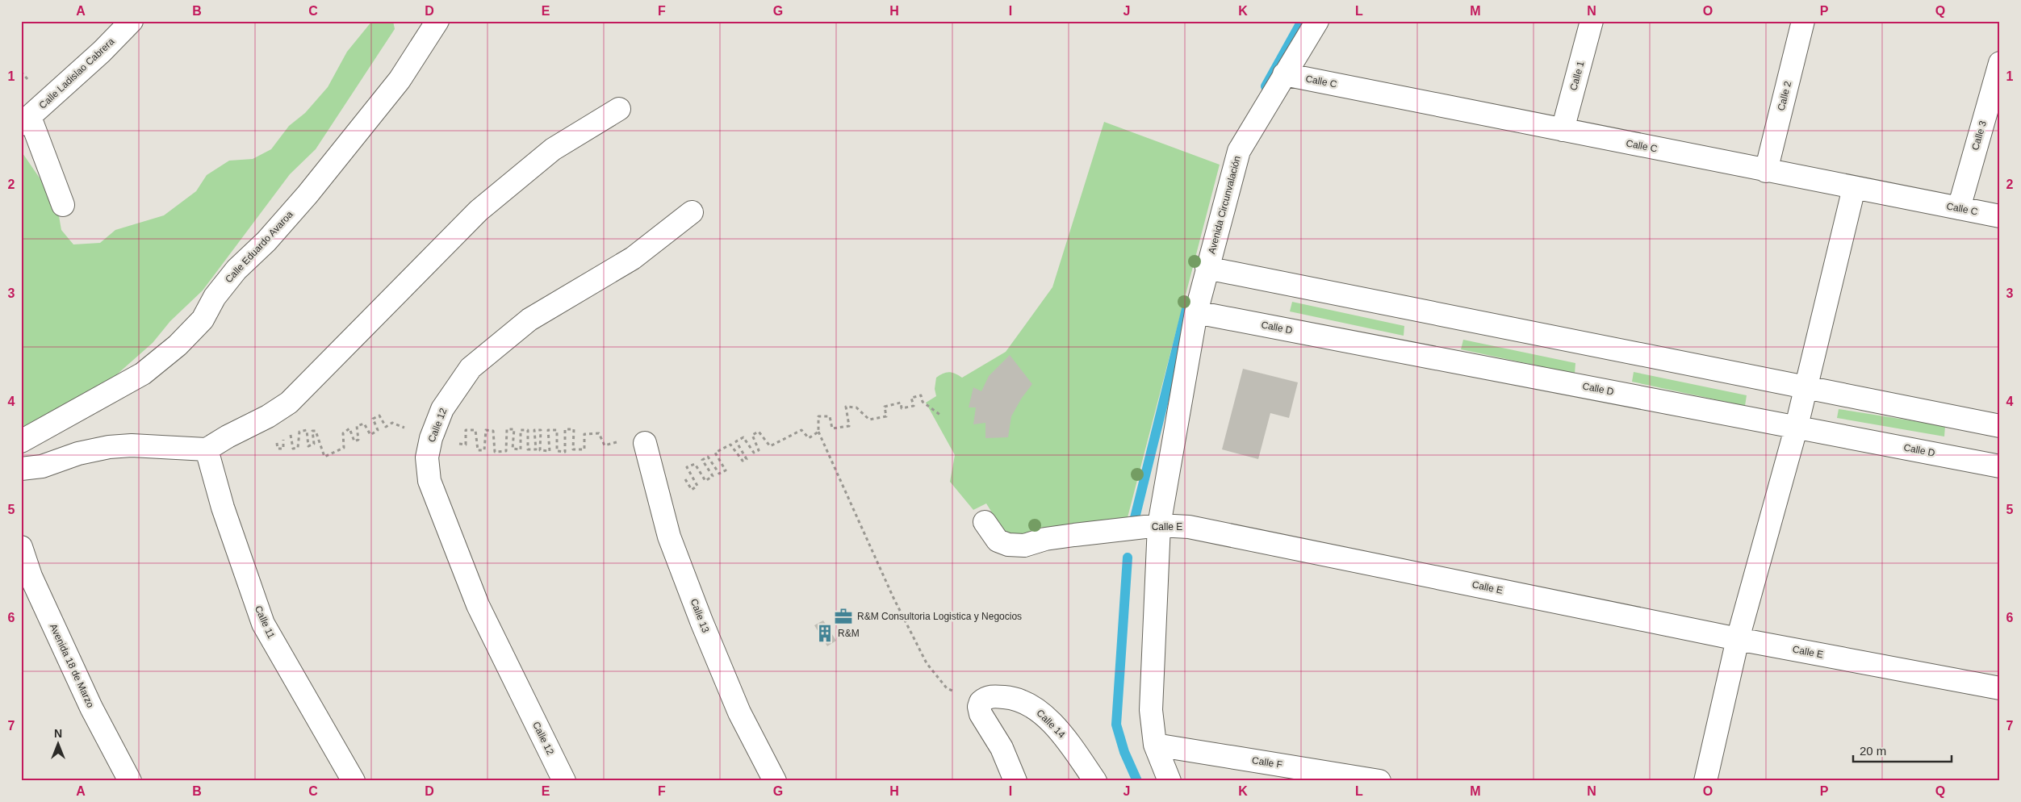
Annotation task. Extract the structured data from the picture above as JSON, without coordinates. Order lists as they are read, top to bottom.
{
  "streets": {
    "street": [
      "Calle Ladislao Cabrera",
      "Calle 1",
      "Calle C",
      "Calle 2",
      "Calle 3",
      "Avenida Circunvalación",
      "Calle Eduardo Avaroa",
      "Calle D",
      "Calle 12",
      "Calle E",
      "Calle 13",
      "Calle 11",
      "Avenida 18 de Marzo",
      "Calle 14",
      "Calle F"
    ]
  },
  "crossings": [
    ["Calle 1", "Calle C"],
    ["Calle C", "Calle 2"],
    ["Calle C", "Calle 3"],
    ["Calle C", "Avenida Circunvalación"],
    ["Avenida Circunvalación", "Calle D"],
    ["Avenida Circunvalación", "Calle E"],
    ["Avenida Circunvalación", "Calle F"]
  ],
  "places": {
    "office": ["R&M Consultoria Logistica y Negocios"],
    "building": ["R&M"]
  },
  "scale_bar": "20 m",
  "north": "top",
  "grid": {
    "columns": [
      "A",
      "B",
      "C",
      "D",
      "E",
      "F",
      "G",
      "H",
      "I",
      "J",
      "K",
      "L",
      "M",
      "N",
      "O",
      "P",
      "Q"
    ],
    "rows": [
      "1",
      "2",
      "3",
      "4",
      "5",
      "6",
      "7"
    ]
  }
}
